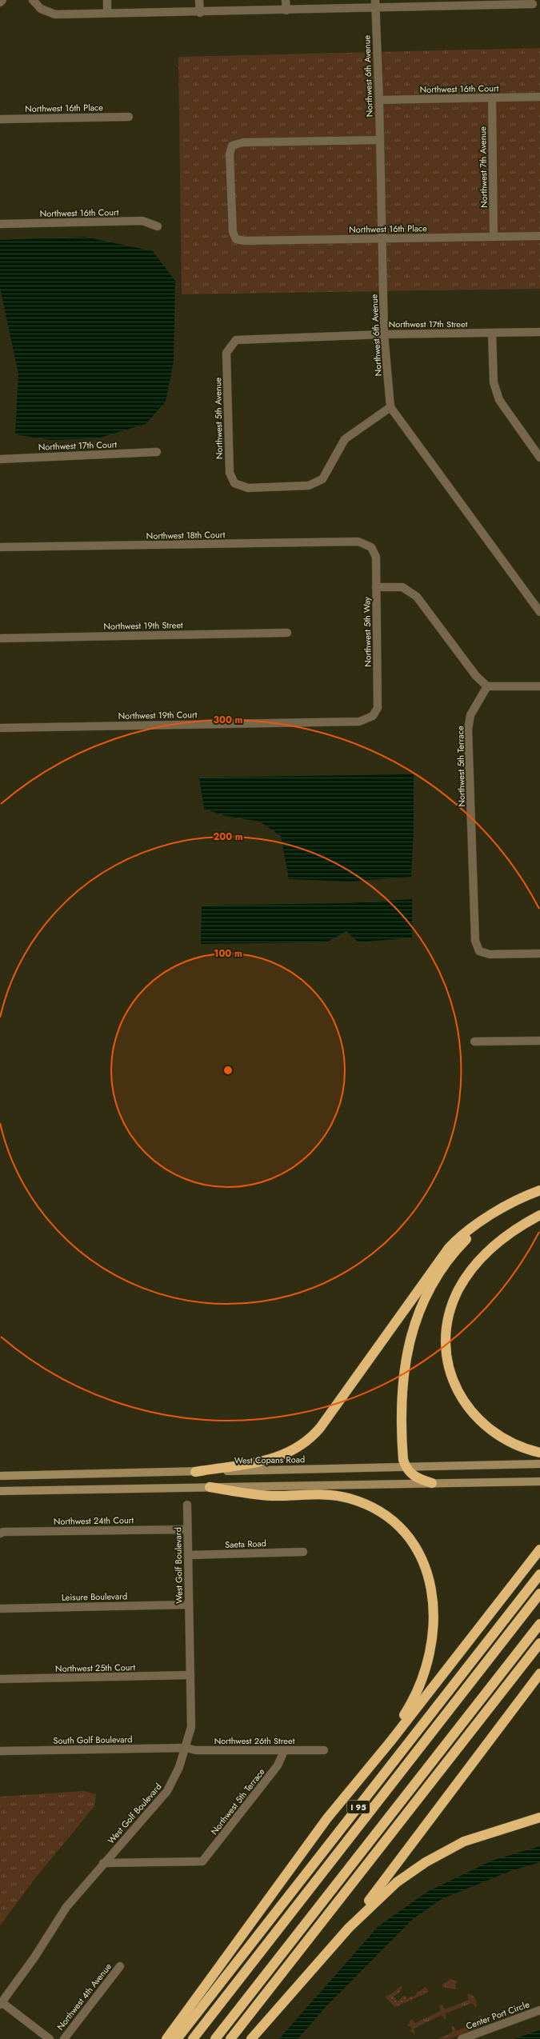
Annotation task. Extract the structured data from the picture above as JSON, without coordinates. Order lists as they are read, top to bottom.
{
  "streets": {
    "highway": ["I 95"],
    "main road": ["West Copans Road"],
    "street": [
      "Northwest 6th Avenue",
      "Northwest 16th Court",
      "Northwest 16th Place",
      "Northwest 7th Avenue",
      "Northwest 17th Street",
      "Northwest 5th Avenue",
      "Northwest 17th Court",
      "Northwest 18th Court",
      "Northwest 19th Street",
      "Northwest 5th Way",
      "Northwest 19th Court",
      "Northwest 5th Terrace",
      "Northwest 24th Court",
      "Saeta Road",
      "West Golf Boulevard",
      "Leisure Boulevard",
      "Northwest 25th Court",
      "South Golf Boulevard",
      "Northwest 26th Street",
      "Northwest 4th Avenue",
      "Center Port Circle"
    ]
  },
  "crossings": [
    ["Northwest 6th Avenue", "Northwest 16th Court"],
    ["Northwest 6th Avenue", "Northwest 16th Place"],
    ["Northwest 6th Avenue", "Northwest 17th Street"],
    ["Northwest 6th Avenue", "Northwest 5th Avenue"],
    ["Northwest 16th Court", "Northwest 7th Avenue"],
    ["Northwest 16th Place", "Northwest 7th Avenue"],
    ["Northwest 17th Street", "Northwest 5th Avenue"],
    ["Northwest 18th Court", "Northwest 5th Way"],
    ["Northwest 5th Way", "Northwest 19th Court"],
    ["Northwest 5th Terrace", "West Golf Boulevard"],
    ["Northwest 5th Terrace", "Northwest 26th Street"],
    ["Northwest 24th Court", "West Golf Boulevard"],
    ["Saeta Road", "West Golf Boulevard"],
    ["West Golf Boulevard", "Leisure Boulevard"],
    ["West Golf Boulevard", "Northwest 25th Court"],
    ["West Golf Boulevard", "South Golf Boulevard"],
    ["West Golf Boulevard", "Northwest 26th Street"],
    ["South Golf Boulevard", "Northwest 26th Street"]
  ],
  "rings": ["300 m", "200 m", "100 m"]
}
